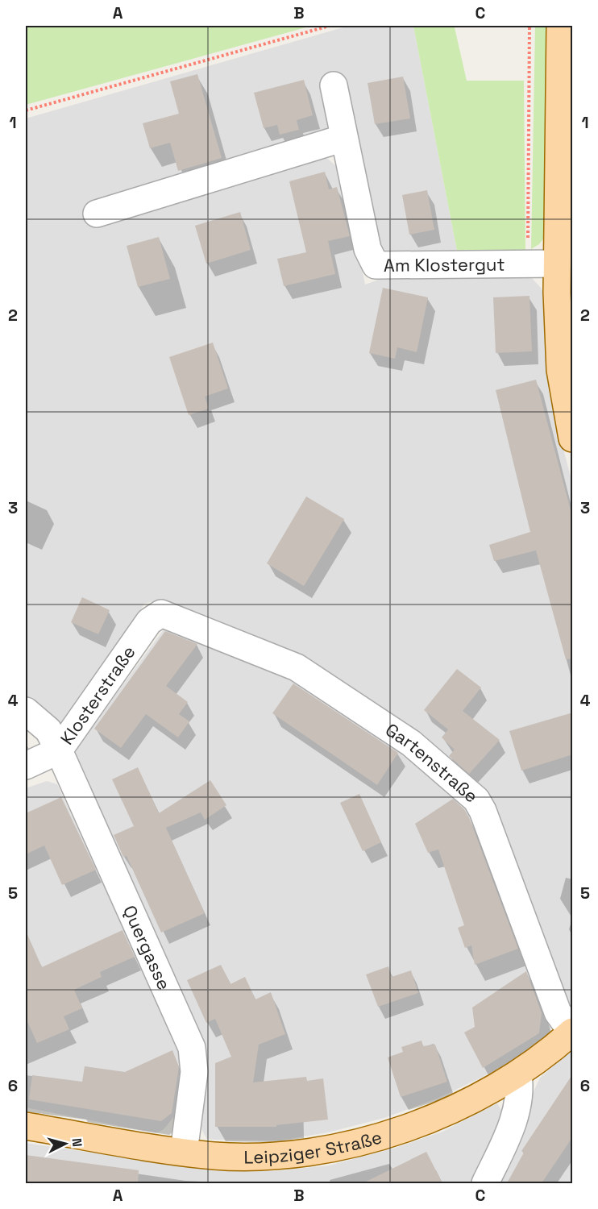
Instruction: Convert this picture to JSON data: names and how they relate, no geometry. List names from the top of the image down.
{
  "streets": {
    "main road": ["Leipziger Straße"],
    "street": [
      "Am Klostergut",
      "Klosterstraße",
      "Gartenstraße",
      "Quergasse"
    ]
  },
  "crossings": [
    ["Klosterstraße", "Gartenstraße"],
    ["Klosterstraße", "Quergasse"],
    ["Gartenstraße", "Leipziger Straße"],
    ["Quergasse", "Leipziger Straße"]
  ],
  "north": "right",
  "grid": {
    "columns": ["A", "B", "C"],
    "rows": [
      "1",
      "2",
      "3",
      "4",
      "5",
      "6"
    ]
  }
}
